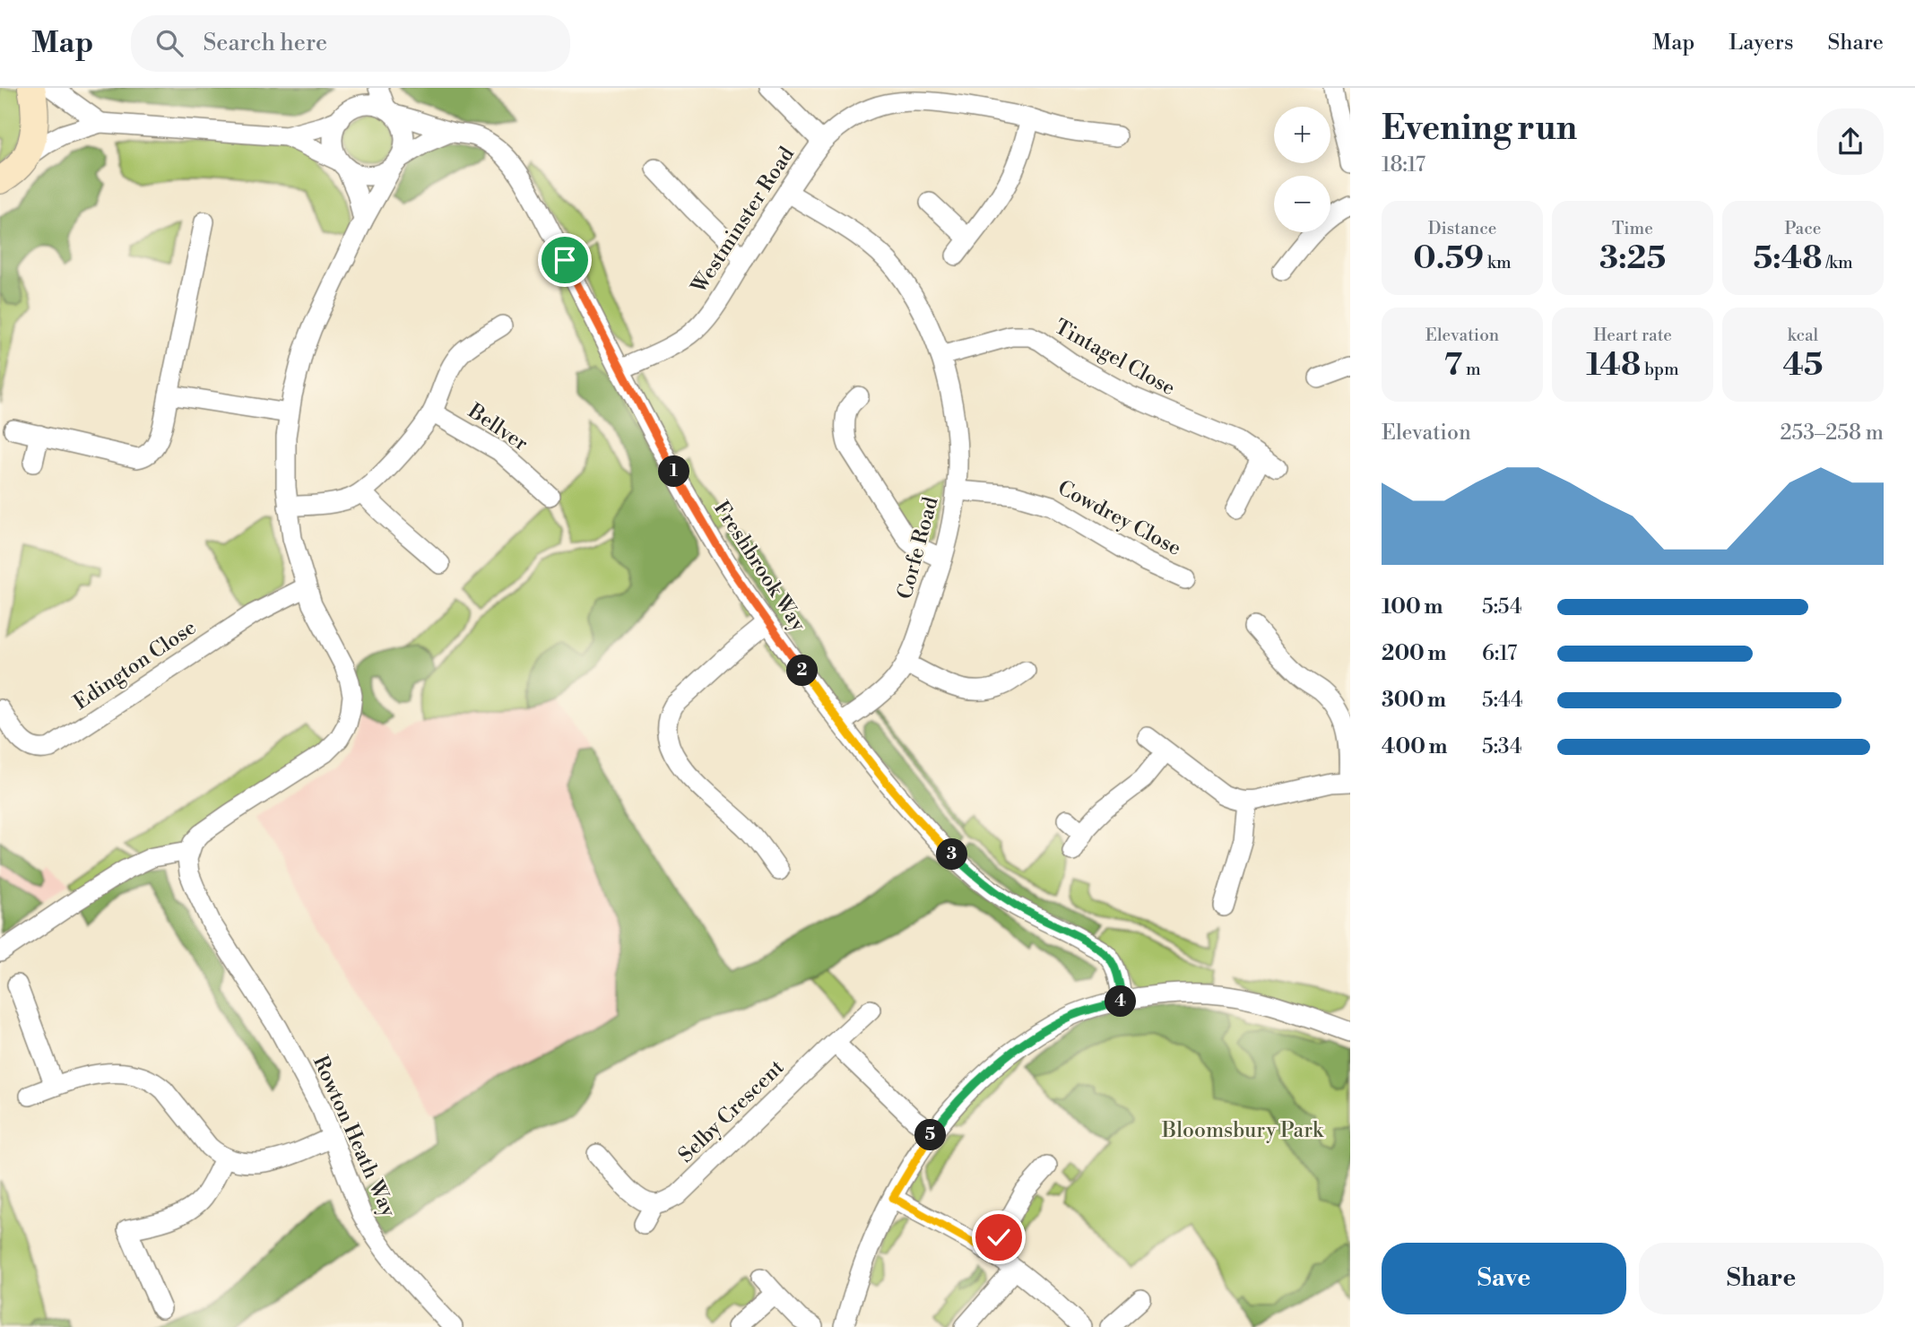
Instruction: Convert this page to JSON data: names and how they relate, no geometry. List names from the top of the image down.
{
  "streets": {
    "street": [
      "Westminster Road",
      "Tintagel Close",
      "Bellver",
      "Cowdrey Close",
      "Corfe Road",
      "Freshbrook Way",
      "Edington Close",
      "Selby Crescent",
      "Rowton Heath Way"
    ]
  },
  "crossings": [
    ["Westminster Road", "Corfe Road"],
    ["Westminster Road", "Freshbrook Way"],
    ["Tintagel Close", "Corfe Road"],
    ["Cowdrey Close", "Corfe Road"],
    ["Corfe Road", "Freshbrook Way"]
  ],
  "parks": ["Bloomsbury Park"],
  "page": {
    "header": "Map",
    "search": "Search here",
    "nav": ["Map", "Layers", "Share"],
    "heading": ["Evening run", "18:17"],
    "map_buttons": ["+", "−"],
    "stats": [
      ["Distance", "0.59 km"],
      ["Time", "3:25"],
      ["Pace", "5:48 /km"],
      ["Elevation", "7 m"],
      ["Heart rate", "148 bpm"],
      ["kcal", "45"]
    ],
    "chart": ["Elevation", "253–258 m"],
    "pins": [
      "1",
      "2",
      "3",
      "4",
      "5"
    ],
    "list": [
      {
        "name": "100 m",
        "note": "5:54"
      },
      {
        "name": "200 m",
        "note": "6:17"
      },
      {
        "name": "300 m",
        "note": "5:44"
      },
      {
        "name": "400 m",
        "note": "5:34"
      }
    ],
    "buttons": ["Save", "Share"]
  }
}
